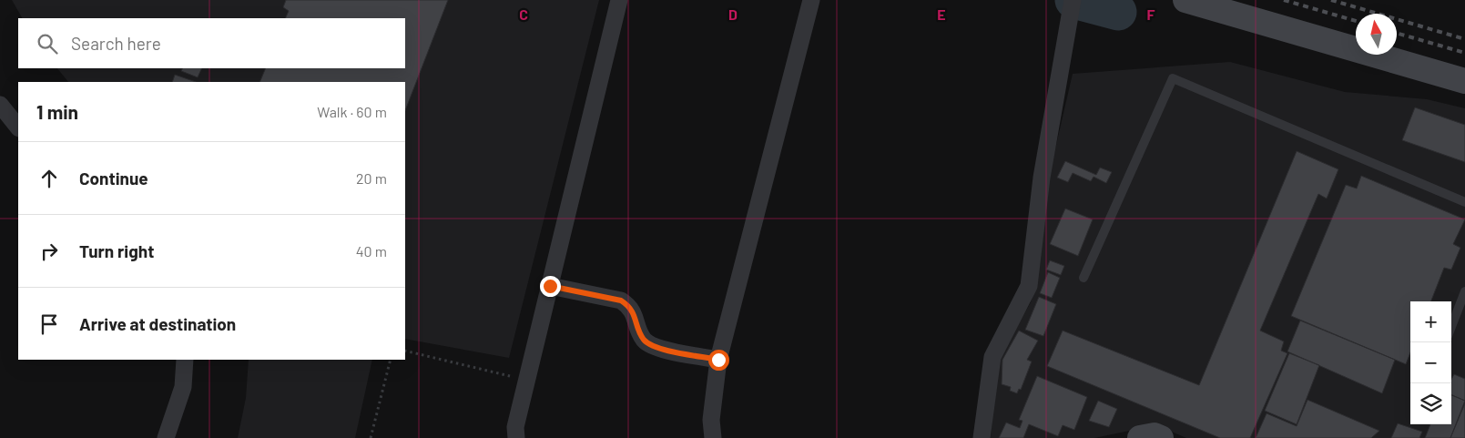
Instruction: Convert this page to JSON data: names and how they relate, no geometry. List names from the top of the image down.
{
  "north": "top",
  "page": {
    "search": "Search here",
    "heading": ["1 min", "Walk · 60 m"],
    "list": [
      ["Continue", "20 m"],
      ["Turn right", "40 m"],
      "Arrive at destination"
    ],
    "map_buttons": ["+", "−"]
  },
  "grid": {
    "columns": [
      "C",
      "D",
      "E",
      "F"
    ]
  }
}
